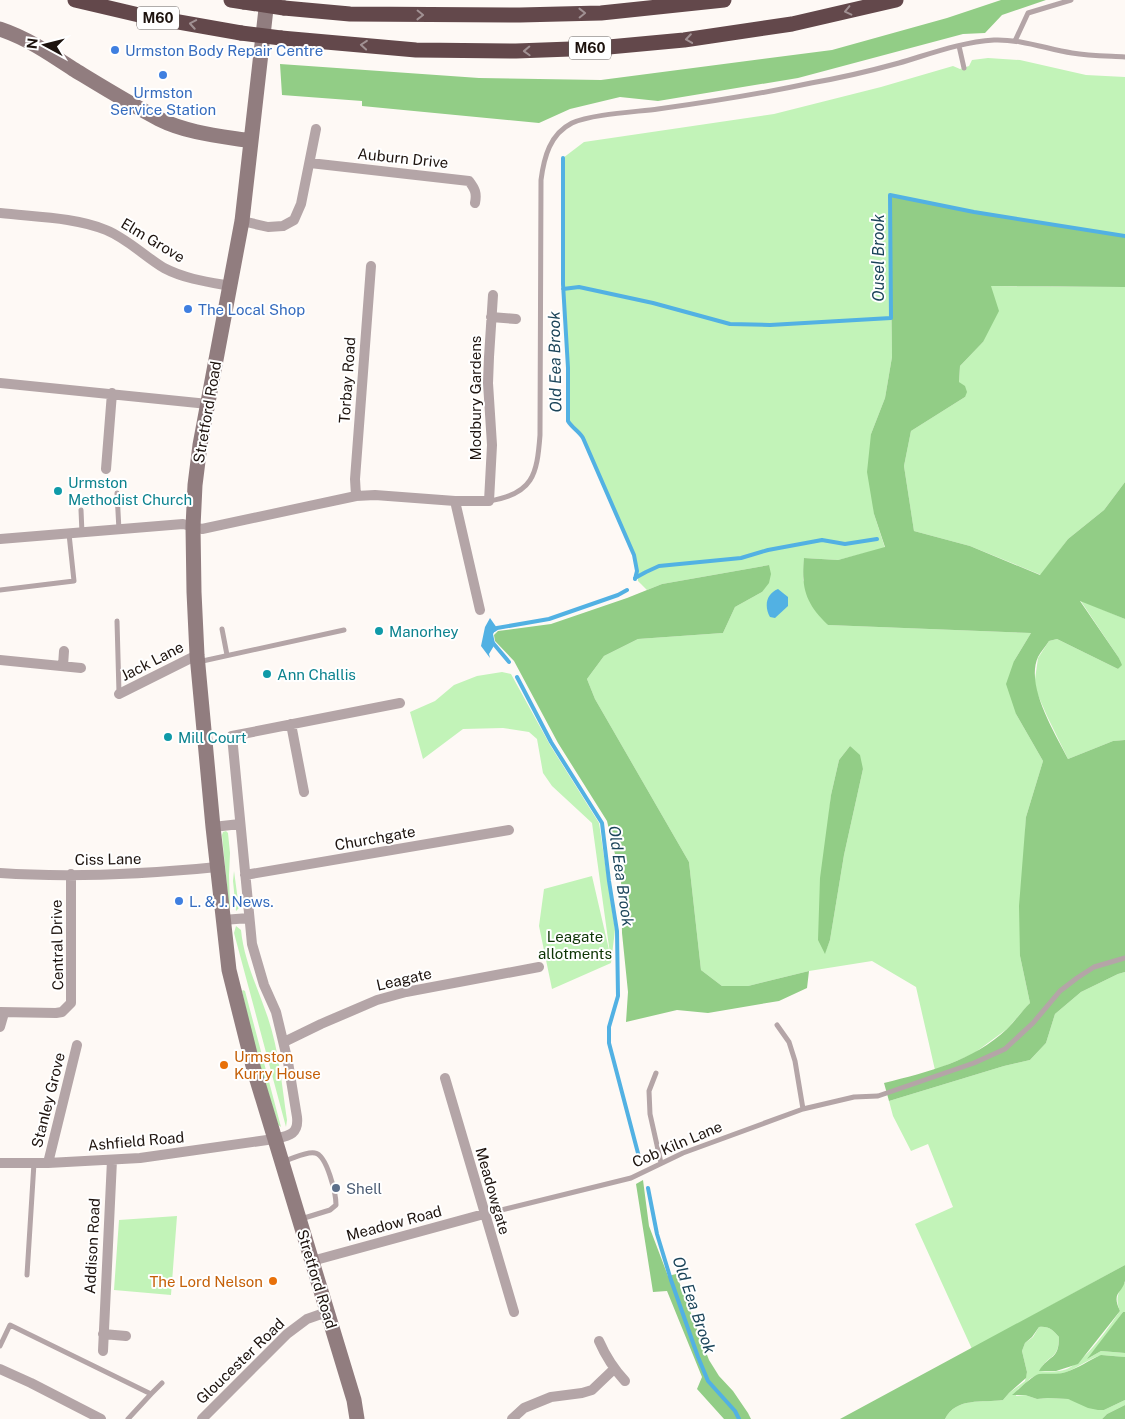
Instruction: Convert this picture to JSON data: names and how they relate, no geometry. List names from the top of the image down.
{
  "streets": {
    "highway": ["M60"],
    "main road": ["Stretford Road"],
    "street": [
      "Auburn Drive",
      "Elm Grove",
      "Torbay Road",
      "Modbury Gardens",
      "Jack Lane",
      "Churchgate",
      "Ciss Lane",
      "Central Drive",
      "Leagate",
      "Stanley Grove",
      "Ashfield Road",
      "Meadowgate",
      "Meadow Road",
      "Addison Road",
      "Gloucester Road"
    ],
    "lane": ["Cob Kiln Lane"]
  },
  "crossings": [
    ["Elm Grove", "Stretford Road"],
    ["Stretford Road", "Jack Lane"],
    ["Stretford Road", "Ciss Lane"],
    ["Stretford Road", "Ashfield Road"],
    ["Stretford Road", "Meadow Road"],
    ["Stretford Road", "Gloucester Road"],
    ["Ciss Lane", "Central Drive"],
    ["Stanley Grove", "Ashfield Road"],
    ["Ashfield Road", "Addison Road"],
    ["Cob Kiln Lane", "Meadowgate"],
    ["Cob Kiln Lane", "Meadow Road"],
    ["Meadowgate", "Meadow Road"]
  ],
  "water": ["Ousel Brook", "Old Eea Brook"],
  "parks": ["Leagate allotments"],
  "places": [
    "Urmston Body Repair Centre",
    "Urmston Service Station",
    "The Local Shop",
    "Urmston Methodist Church",
    "Manorhey",
    "Ann Challis",
    "Mill Court",
    "L. & J. News.",
    "Urmston Kurry House",
    "Shell",
    "The Lord Nelson"
  ],
  "north": "left"
}
